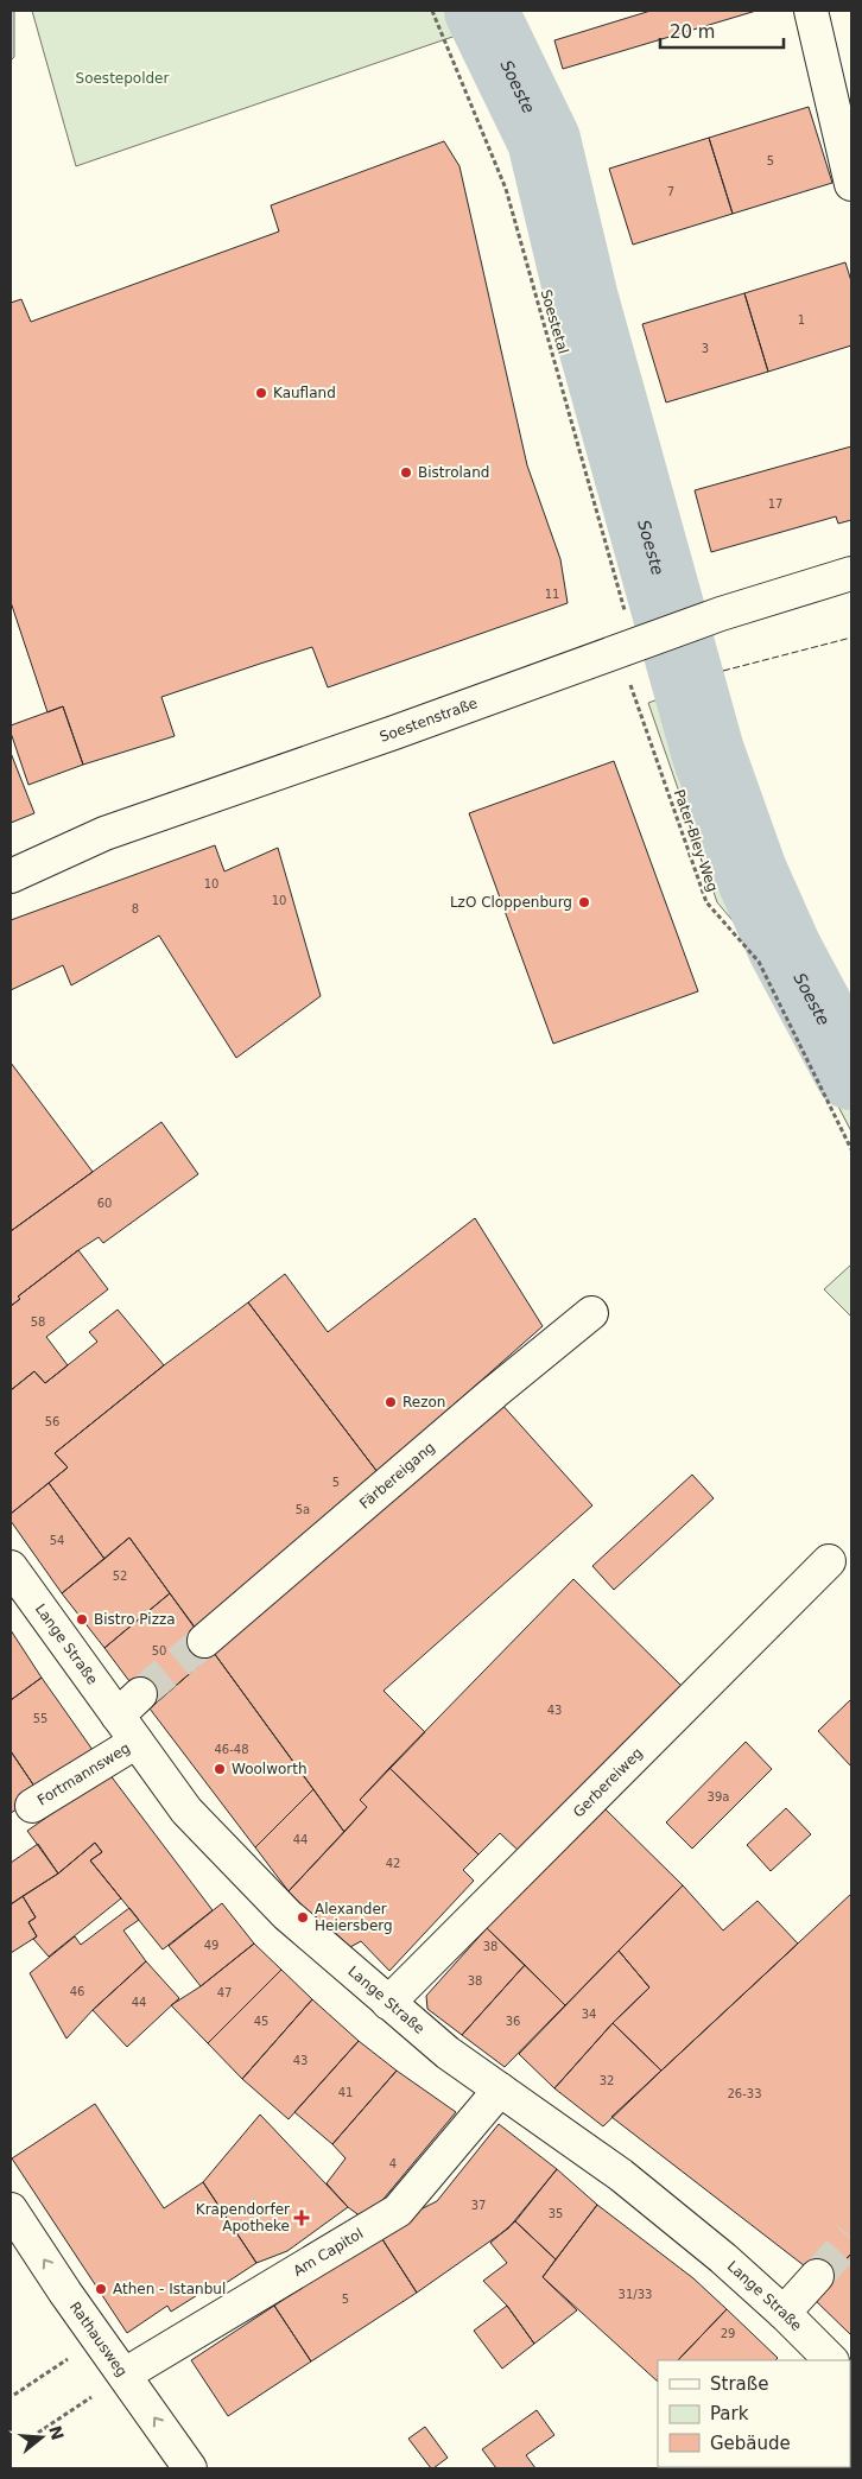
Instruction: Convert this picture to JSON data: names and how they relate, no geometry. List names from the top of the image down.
{
  "streets": {
    "street": [
      "Soestenstraße",
      "Färbereigang",
      "Lange Straße",
      "Fortmannsweg",
      "Gerbereiweg",
      "Am Capitol",
      "Rathausweg"
    ],
    "path": ["Soestetal", "Pater-Bley-Weg"]
  },
  "crossings": [
    ["Soestetal", "Soestenstraße"],
    ["Soestetal", "Pater-Bley-Weg"],
    ["Soestenstraße", "Pater-Bley-Weg"],
    ["Lange Straße", "Fortmannsweg"],
    ["Lange Straße", "Gerbereiweg"],
    ["Lange Straße", "Am Capitol"],
    ["Am Capitol", "Rathausweg"]
  ],
  "one_way": ["Rathausweg"],
  "water": ["Soeste"],
  "parks": ["Soestepolder"],
  "places": {
    "other": [
      "Kaufland",
      "Bistroland",
      "LzO Cloppenburg",
      "Rezon",
      "Bistro Pizza",
      "Woolworth",
      "Alexander Heiersberg",
      "Athen - Istanbul"
    ],
    "health": ["Krapendorfer Apotheke"]
  },
  "house_numbers": [
    "5",
    "7",
    "1",
    "3",
    "17",
    "11",
    "10",
    "10",
    "8",
    "60",
    "58",
    "56",
    "5",
    "5a",
    "54",
    "52",
    "50",
    "43",
    "55",
    "46-48",
    "39a",
    "44",
    "42",
    "49",
    "38",
    "38",
    "46",
    "47",
    "44",
    "34",
    "45",
    "36",
    "43",
    "32",
    "41",
    "26-33",
    "4",
    "37",
    "35",
    "31/33",
    "5",
    "29"
  ],
  "legend": ["Straße", "Park", "Gebäude"],
  "scale_bar": "20 m",
  "north": "right"
}
